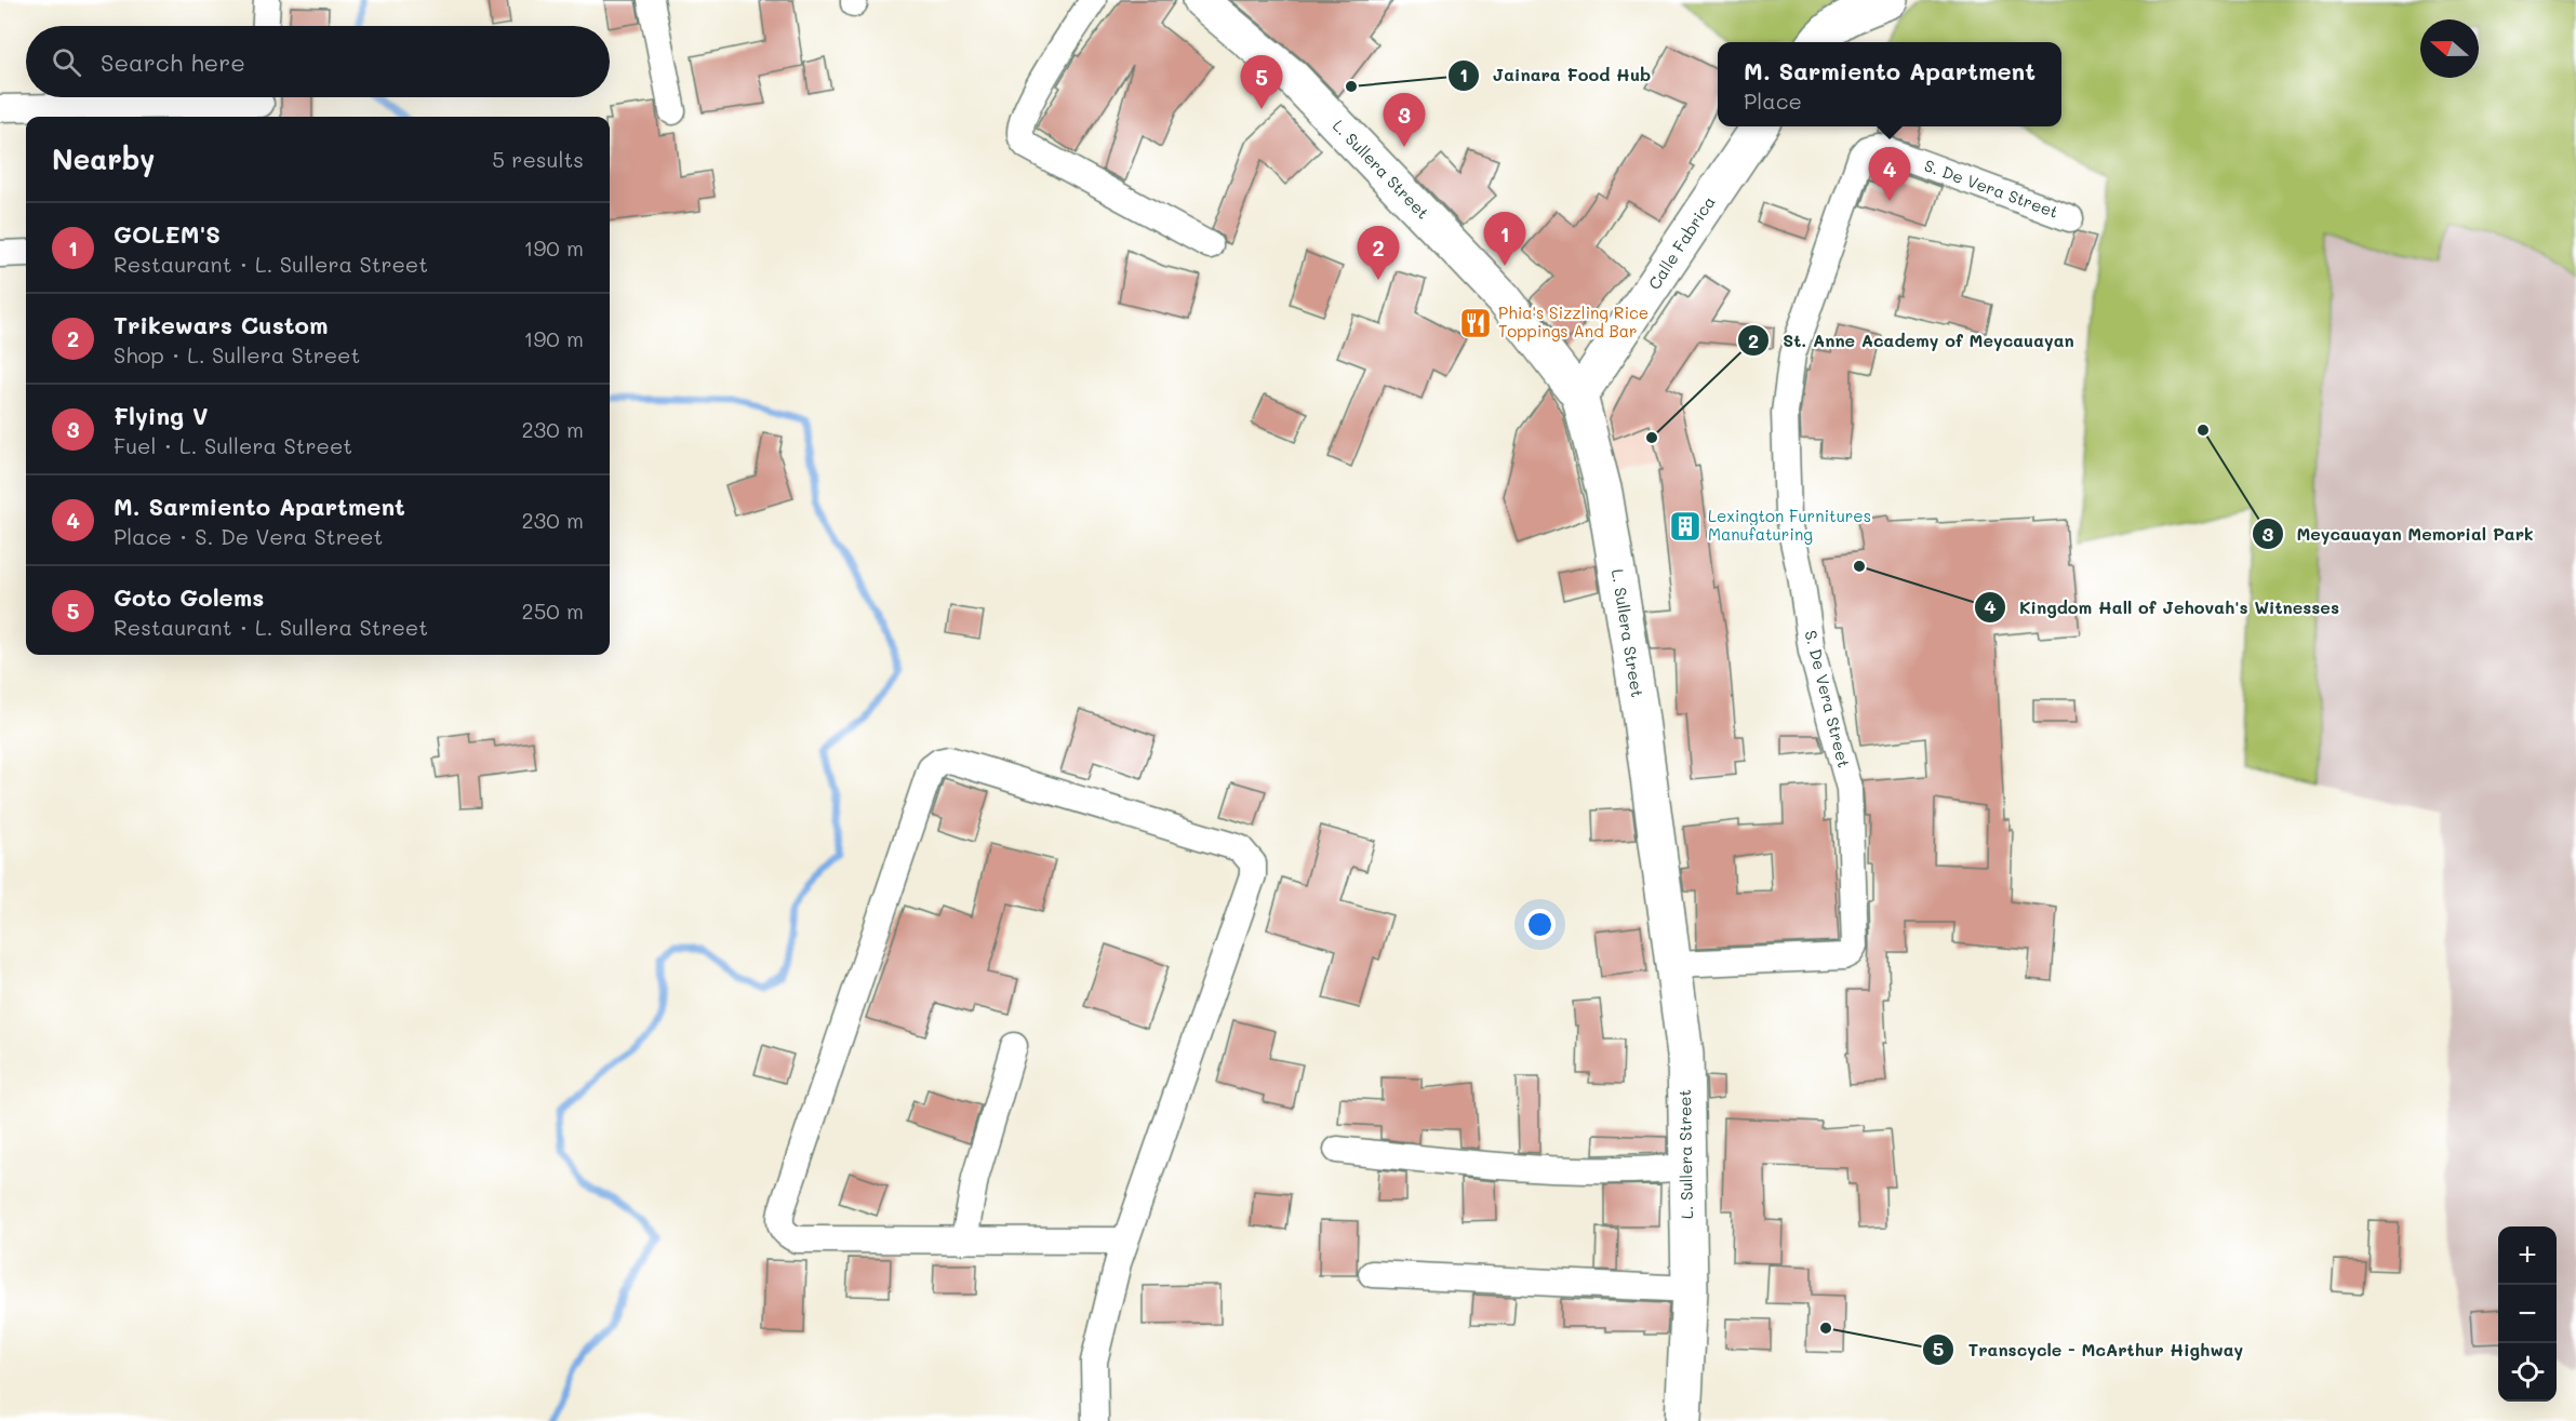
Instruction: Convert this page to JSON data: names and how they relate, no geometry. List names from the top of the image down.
{
  "streets": {
    "street": ["L. Sullera Street", "S. De Vera Street", "Calle Fabrica"]
  },
  "crossings": [
    ["L. Sullera Street", "S. De Vera Street"],
    ["L. Sullera Street", "Calle Fabrica"]
  ],
  "places": {
    "other": [
      "Jainara Food Hub",
      "Meycauayan Memorial Park",
      "St. Anne Academy of Meycauayan",
      "Kingdom Hall of Jehovah's Witnesses",
      "Transcycle - McArthur Highway"
    ],
    "restaurant": ["Phia's Sizzling Rice Toppings And Bar"],
    "building": ["Lexington Furnitures Manufaturing"]
  },
  "north": "left",
  "page": {
    "search": "Search here",
    "popup": ["M. Sarmiento Apartment", "Place"],
    "pins": [
      "5",
      "3",
      "4",
      "1",
      "2"
    ],
    "heading": ["Nearby", "5 results"],
    "list": [
      {
        "mark": "1",
        "name": "GOLEM'S",
        "note": "Restaurant · L. Sullera Street",
        "value": "190 m"
      },
      {
        "mark": "2",
        "name": "Trikewars Custom",
        "note": "Shop · L. Sullera Street",
        "value": "190 m"
      },
      {
        "mark": "3",
        "name": "Flying V",
        "note": "Fuel · L. Sullera Street",
        "value": "230 m"
      },
      {
        "mark": "4",
        "name": "M. Sarmiento Apartment",
        "note": "Place · S. De Vera Street",
        "value": "230 m"
      },
      {
        "mark": "5",
        "name": "Goto Golems",
        "note": "Restaurant · L. Sullera Street",
        "value": "250 m"
      }
    ],
    "map_buttons": ["+", "−"]
  }
}
